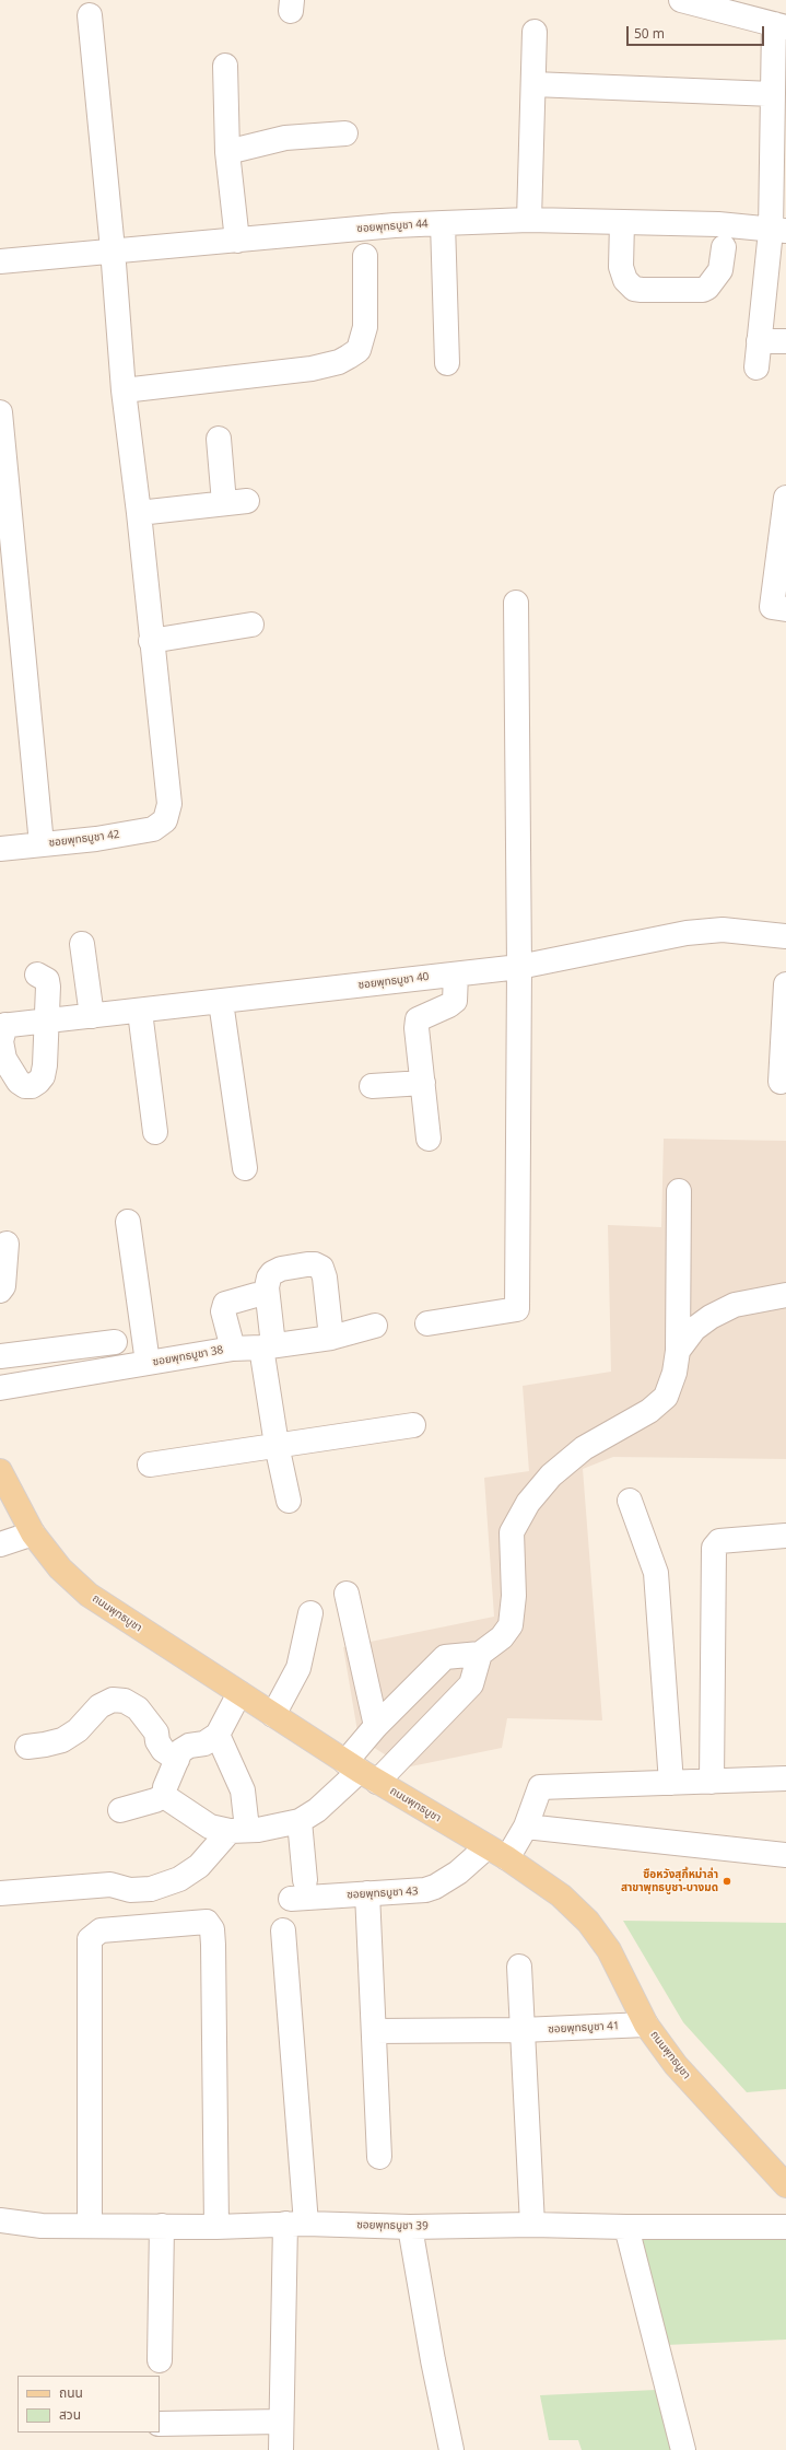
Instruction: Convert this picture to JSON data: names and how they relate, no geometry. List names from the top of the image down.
{
  "streets": {
    "main road": ["ถนนพุทธบูชา"],
    "street": [
      "ซอยพุทธบูชา 44",
      "ซอยพุทธบูชา 42",
      "ซอยพุทธบูชา 40",
      "ซอยพุทธบูชา 38",
      "ซอยพุทธบูชา 43",
      "ซอยพุทธบูชา 41",
      "ซอยพุทธบูชา 39"
    ]
  },
  "crossings": [
    ["ถนนพุทธบูชา", "ซอยพุทธบูชา 43"],
    ["ถนนพุทธบูชา", "ซอยพุทธบูชา 41"]
  ],
  "places": ["ซือหวังสุกี้หม่าล่า สาขาพุทธบูชา-บางมด"],
  "legend": ["ถนน", "สวน"],
  "scale_bar": "50 m"
}
